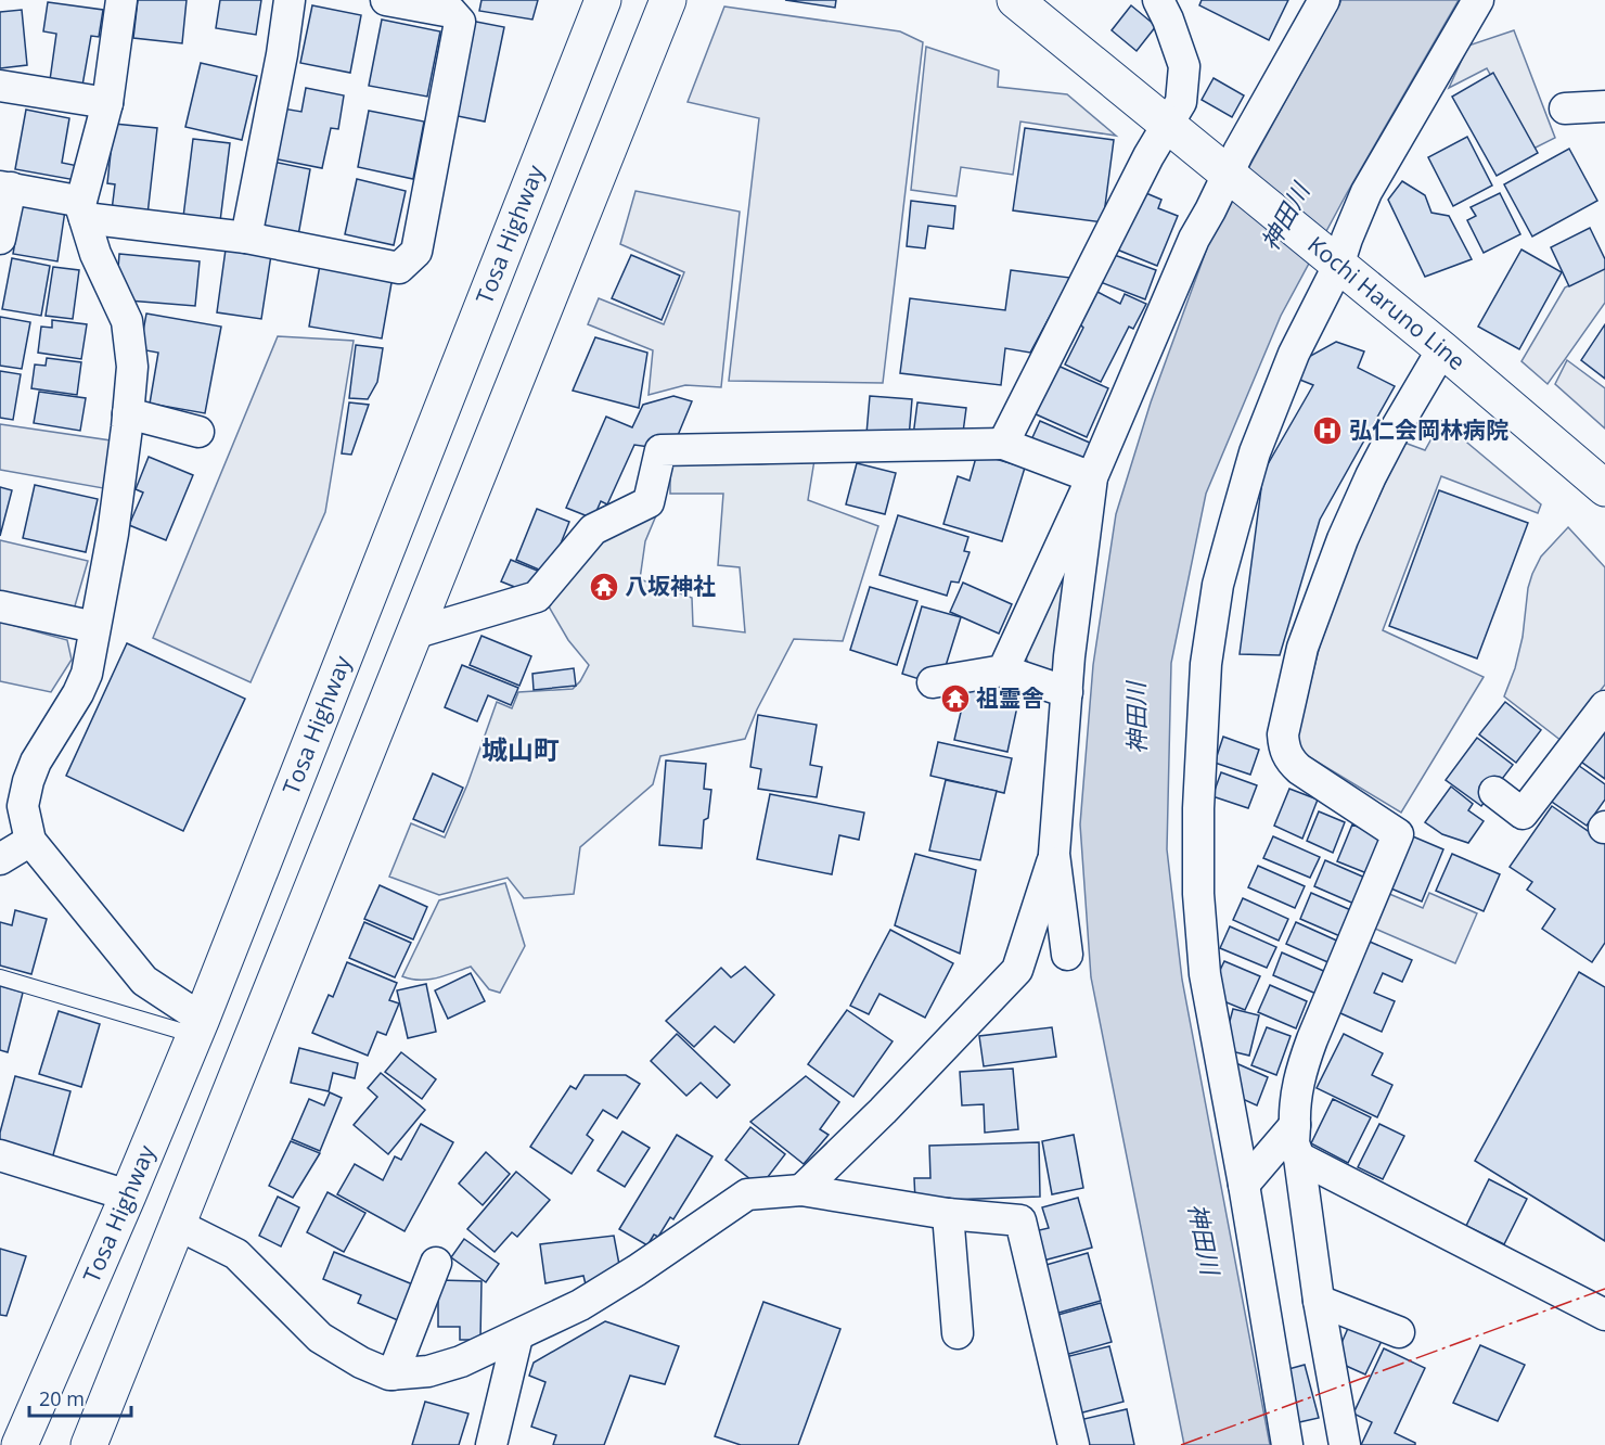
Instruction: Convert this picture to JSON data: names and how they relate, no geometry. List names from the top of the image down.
{
  "streets": {
    "main road": ["Tosa Highway", "Kochi Haruno Line"]
  },
  "districts": ["城山町"],
  "water": ["神田川"],
  "places": {
    "hospital": ["弘仁会岡林病院"],
    "temple": ["八坂神社", "祖霊舎"]
  },
  "scale_bar": "20 m"
}
